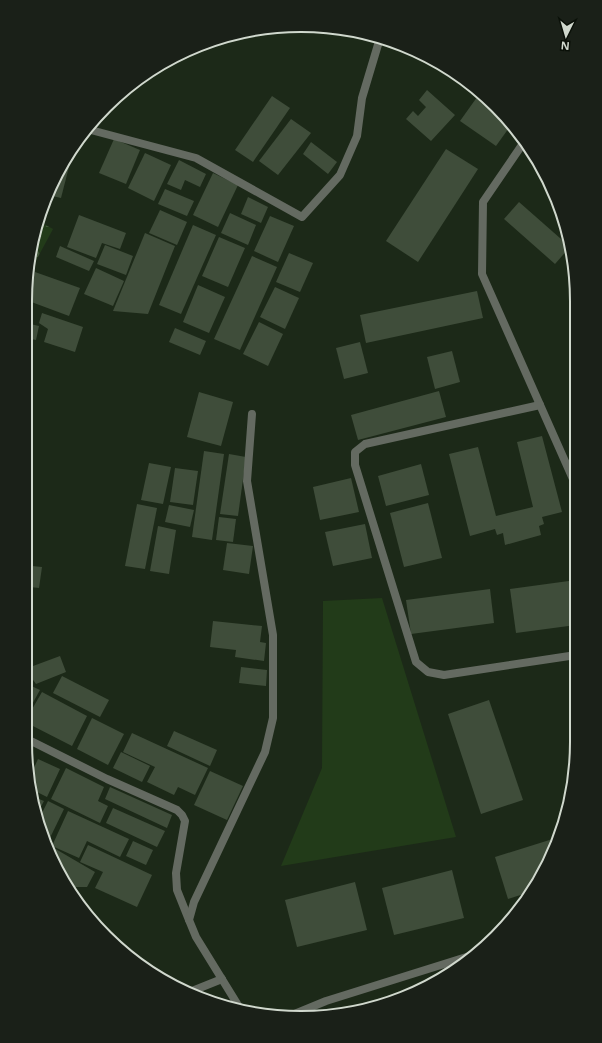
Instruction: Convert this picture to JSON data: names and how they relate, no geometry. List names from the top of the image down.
{
  "north": "bottom"
}
